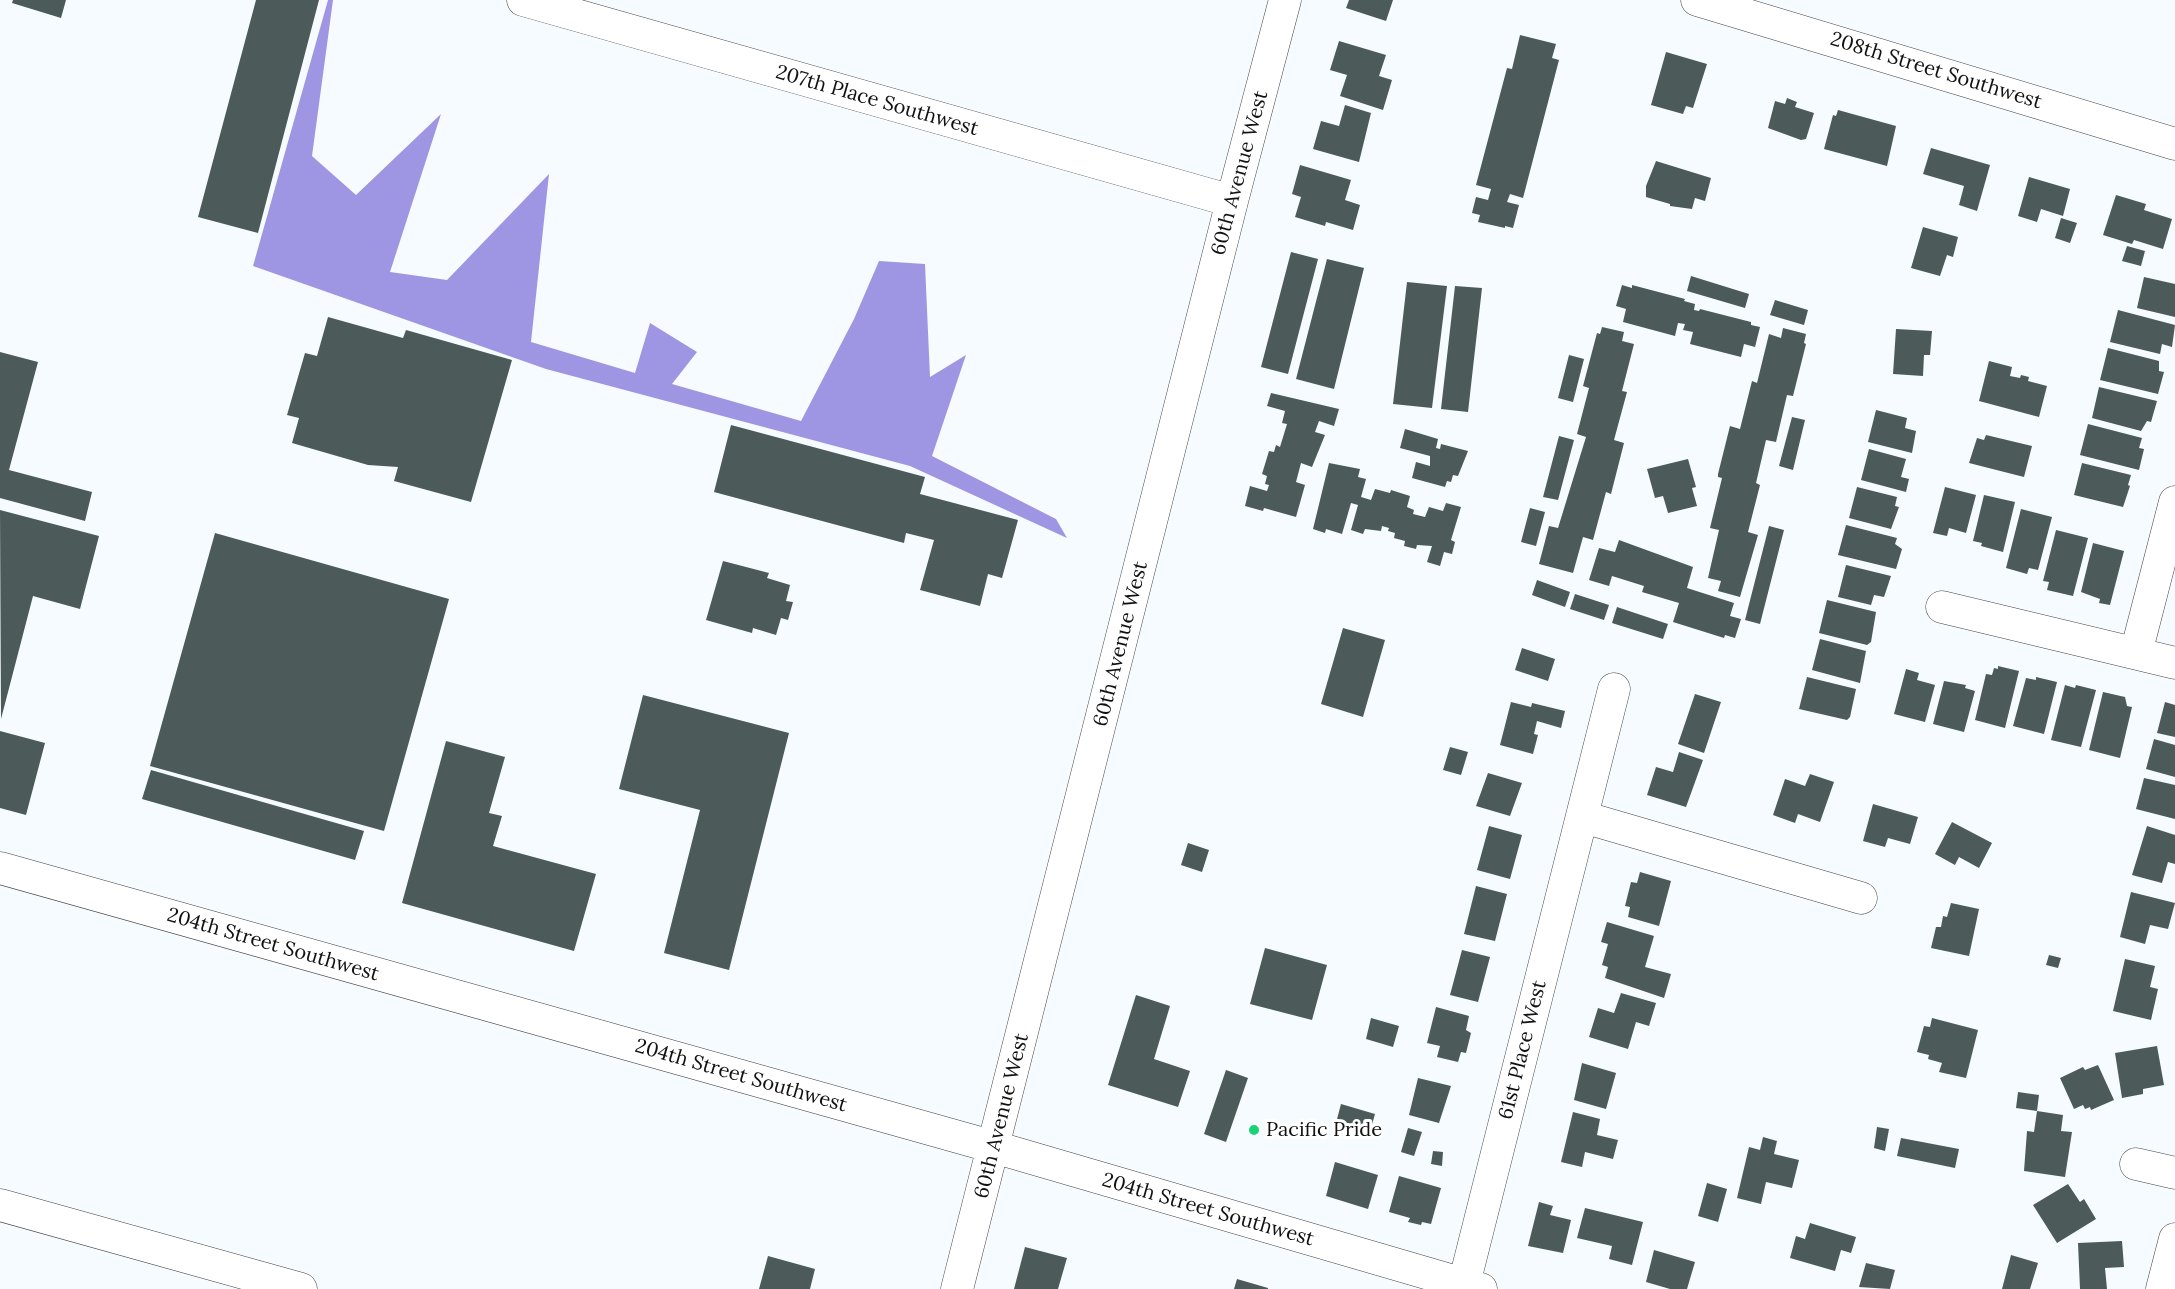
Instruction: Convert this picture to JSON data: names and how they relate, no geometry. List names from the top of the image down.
{
  "streets": {
    "street": [
      "208th Street Southwest",
      "207th Place Southwest",
      "60th Avenue West",
      "204th Street Southwest",
      "61st Place West"
    ]
  },
  "crossings": [
    ["207th Place Southwest", "60th Avenue West"],
    ["60th Avenue West", "204th Street Southwest"],
    ["204th Street Southwest", "61st Place West"]
  ],
  "places": ["Pacific Pride"]
}
